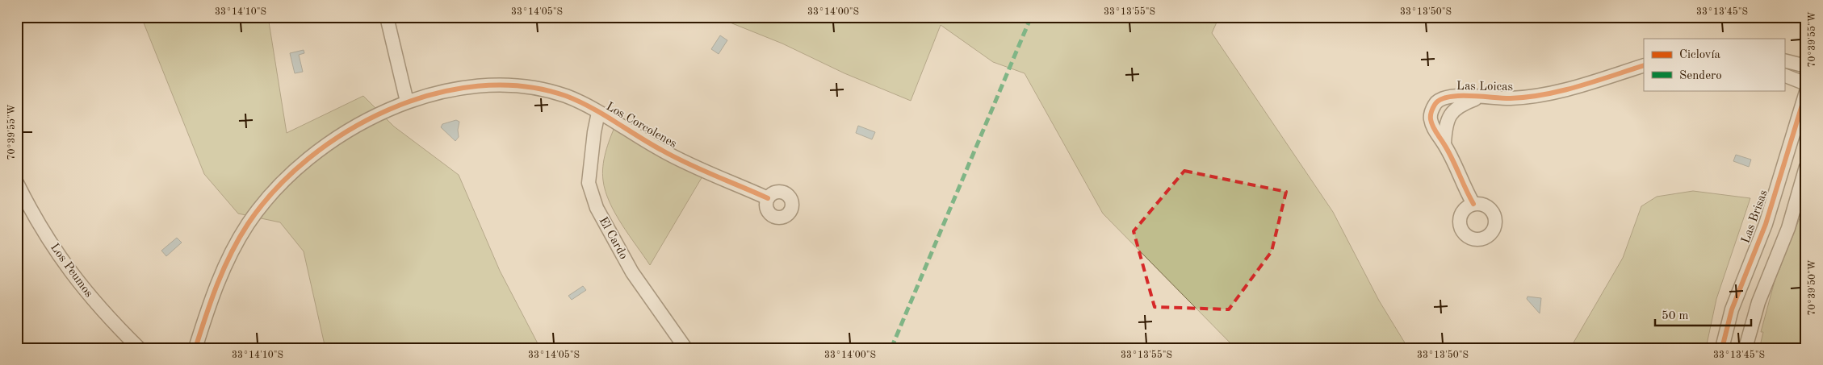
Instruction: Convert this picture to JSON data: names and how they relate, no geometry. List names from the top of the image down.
{
  "streets": {
    "street": [
      "Las Loicas",
      "Los Corcolenes",
      "Las Brisas",
      "El Cardo",
      "Los Peumos"
    ]
  },
  "crossings": [
    ["Los Corcolenes", "El Cardo"]
  ],
  "legend": ["Ciclovía", "Sendero"],
  "scale_bar": "50 m",
  "coordinates": [
    "33°14'10\"S",
    "33°14'05\"S",
    "33°14'00\"S",
    "33°13'55\"S",
    "33°13'50\"S",
    "33°13'45\"S",
    "70°39'55\"W",
    "70°39'50\"W"
  ]
}
